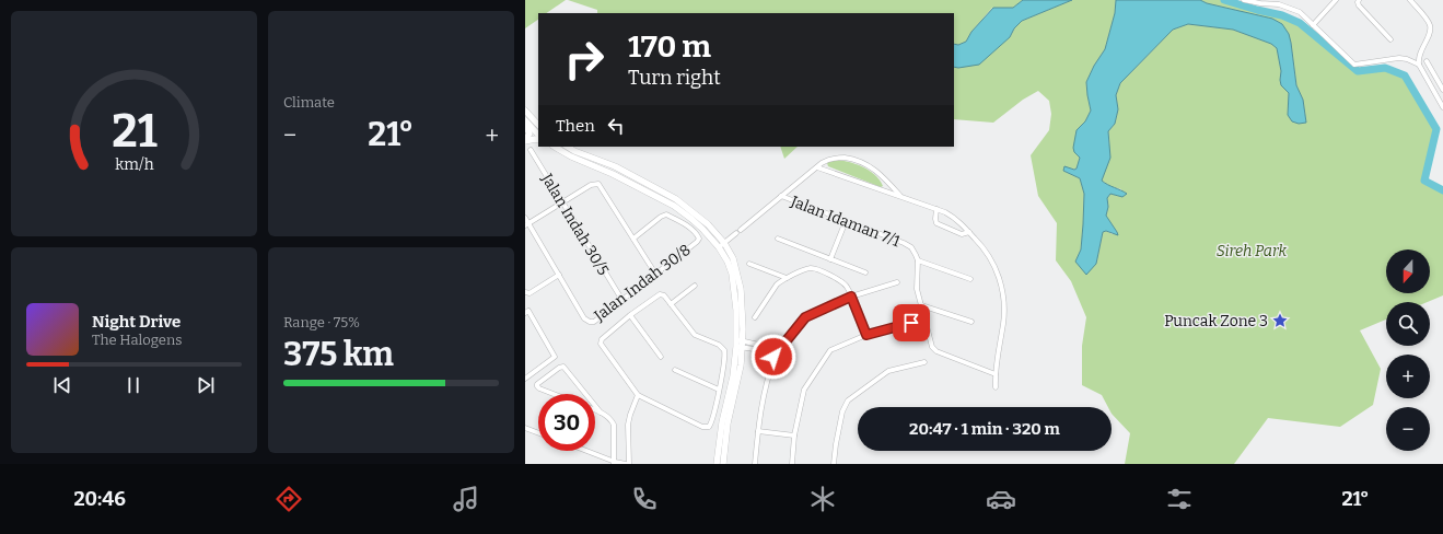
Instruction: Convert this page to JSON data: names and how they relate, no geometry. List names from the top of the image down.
{
  "streets": {
    "street": ["Jalan Idaman 7/1", "Jalan Indah 30/5", "Jalan Indah 30/8"]
  },
  "crossings": [
    ["Jalan Indah 30/5", "Jalan Indah 30/8"]
  ],
  "parks": ["Sireh Park"],
  "places": {
    "place": ["Puncak Zone 3"]
  },
  "north": "bottom",
  "page": {
    "tile": [
      "Climate",
      ["Range · 75%", "375 km"]
    ],
    "turn": ["170 m", "Turn right"],
    "then": "Then",
    "heat": ["−", "21°", "+"],
    "map_buttons": ["+", "−"],
    "song": ["Night Drive", "The Halogens"],
    "limit": "30",
    "trip": "20:47 · 1 min · 320 m",
    "tabs": ["20:46", "21°"],
    "gauge": ["21", "km/h"]
  }
}
